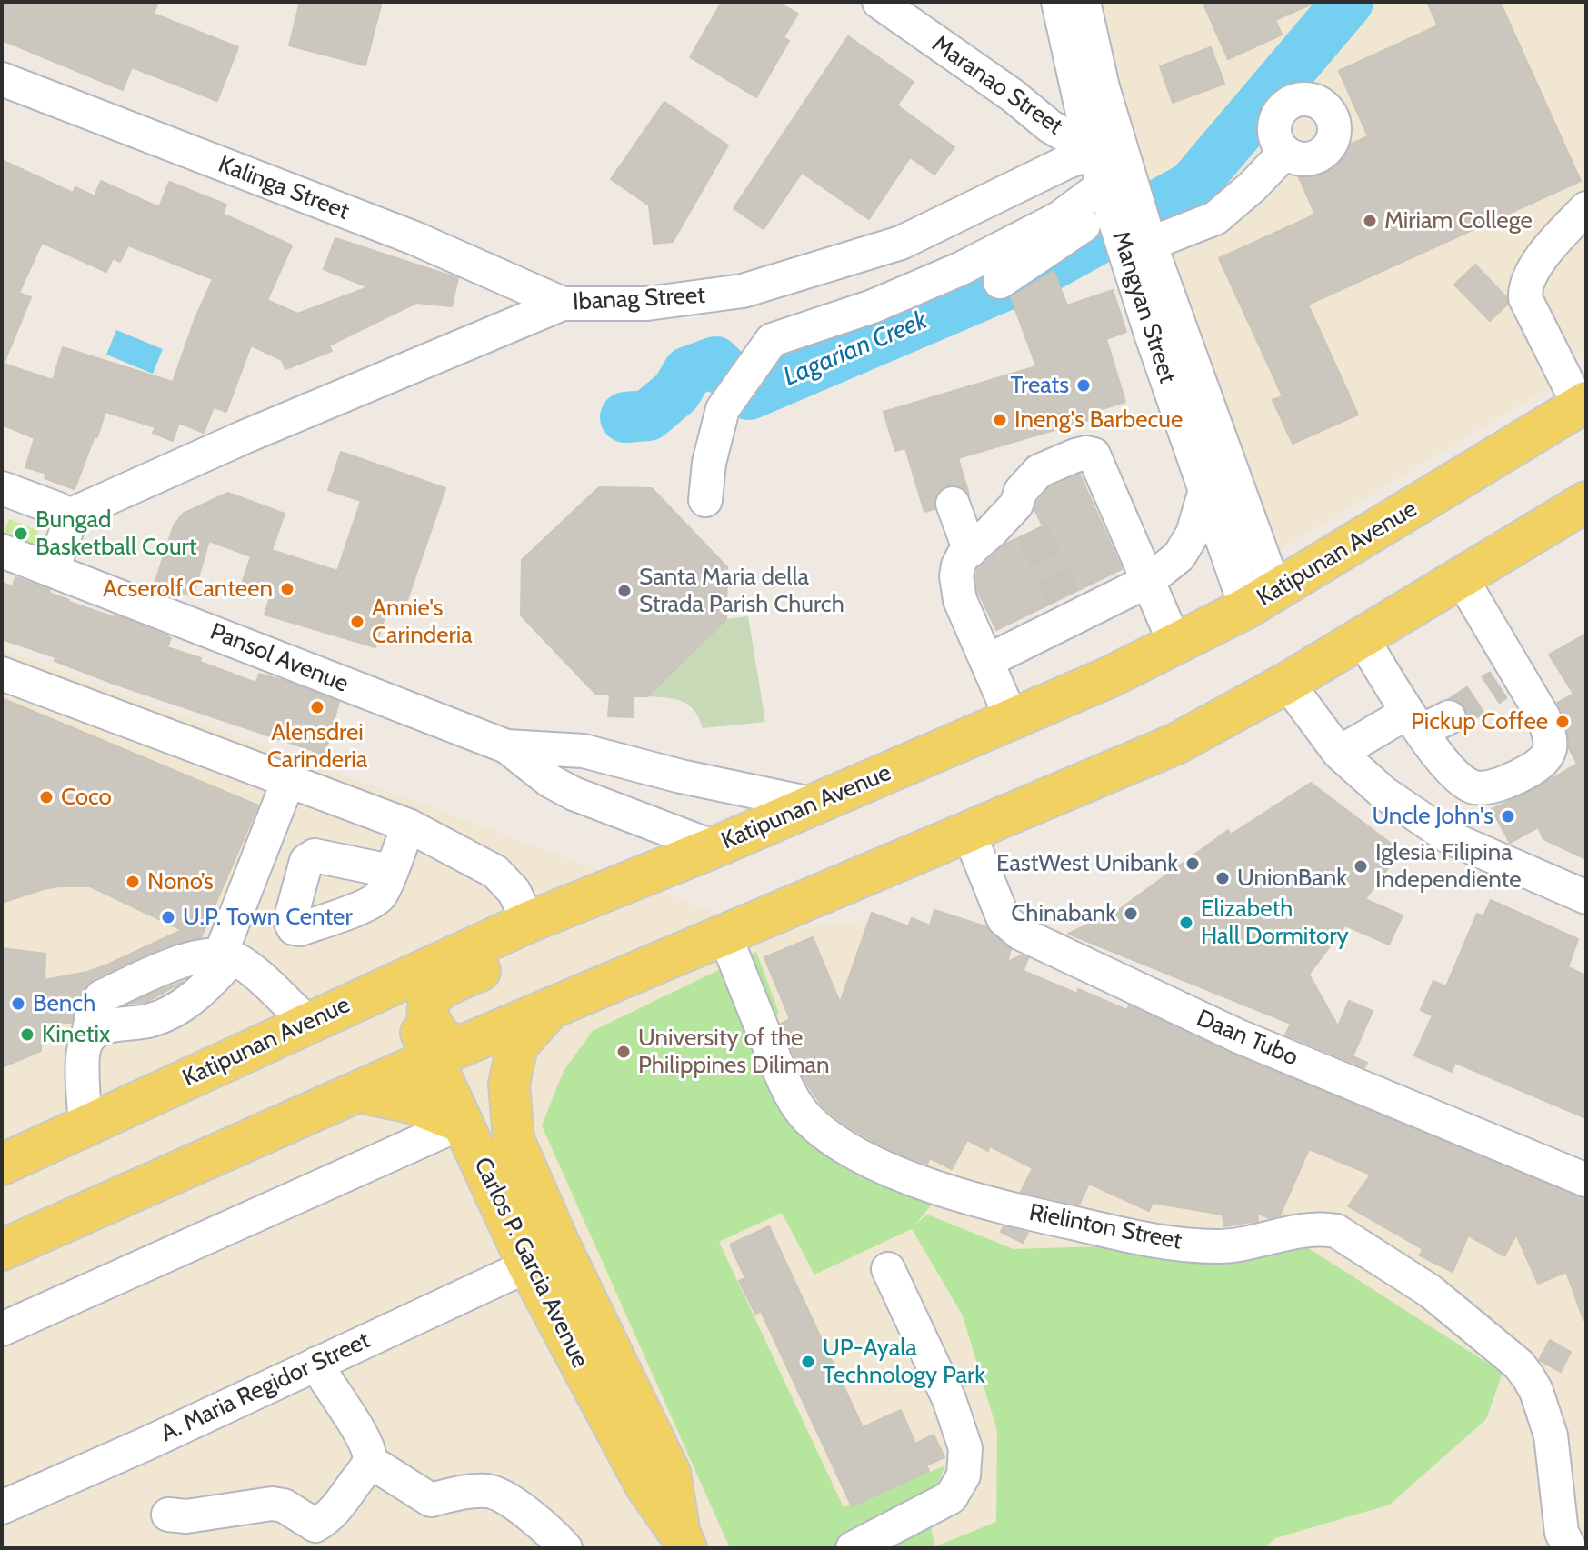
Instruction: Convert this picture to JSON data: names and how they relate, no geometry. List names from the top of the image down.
{
  "streets": {
    "main road": ["Katipunan Avenue", "Carlos P. Garcia Avenue"],
    "street": [
      "Maranao Street",
      "Kalinga Street",
      "Ibanag Street",
      "Mangyan Street",
      "Pansol Avenue",
      "Daan Tubo",
      "Rielinton Street",
      "A. Maria Regidor Street"
    ]
  },
  "crossings": [
    ["Maranao Street", "Ibanag Street"],
    ["Maranao Street", "Mangyan Street"],
    ["Kalinga Street", "Ibanag Street"],
    ["Ibanag Street", "Mangyan Street"],
    ["Mangyan Street", "Katipunan Avenue"],
    ["Katipunan Avenue", "Pansol Avenue"],
    ["Katipunan Avenue", "Carlos P. Garcia Avenue"],
    ["Carlos P. Garcia Avenue", "A. Maria Regidor Street"]
  ],
  "water": ["Lagarian Creek"],
  "places": [
    "Miriam College",
    "Treats",
    "Ineng's Barbecue",
    "Bungad Basketball Court",
    "Acserolf Canteen",
    "Santa Maria della Strada Parish Church",
    "Annie's Carinderia",
    "Alensdrei Carinderia",
    "Pickup Coffee",
    "Coco",
    "Uncle John's",
    "EastWest Unibank",
    "Iglesia Filipina Independiente",
    "UnionBank",
    "Nono’s",
    "Chinabank",
    "U.P. Town Center",
    "Elizabeth Hall Dormitory",
    "Bench",
    "Kinetix",
    "University of the Philippines Diliman",
    "UP-Ayala Technology Park"
  ]
}
